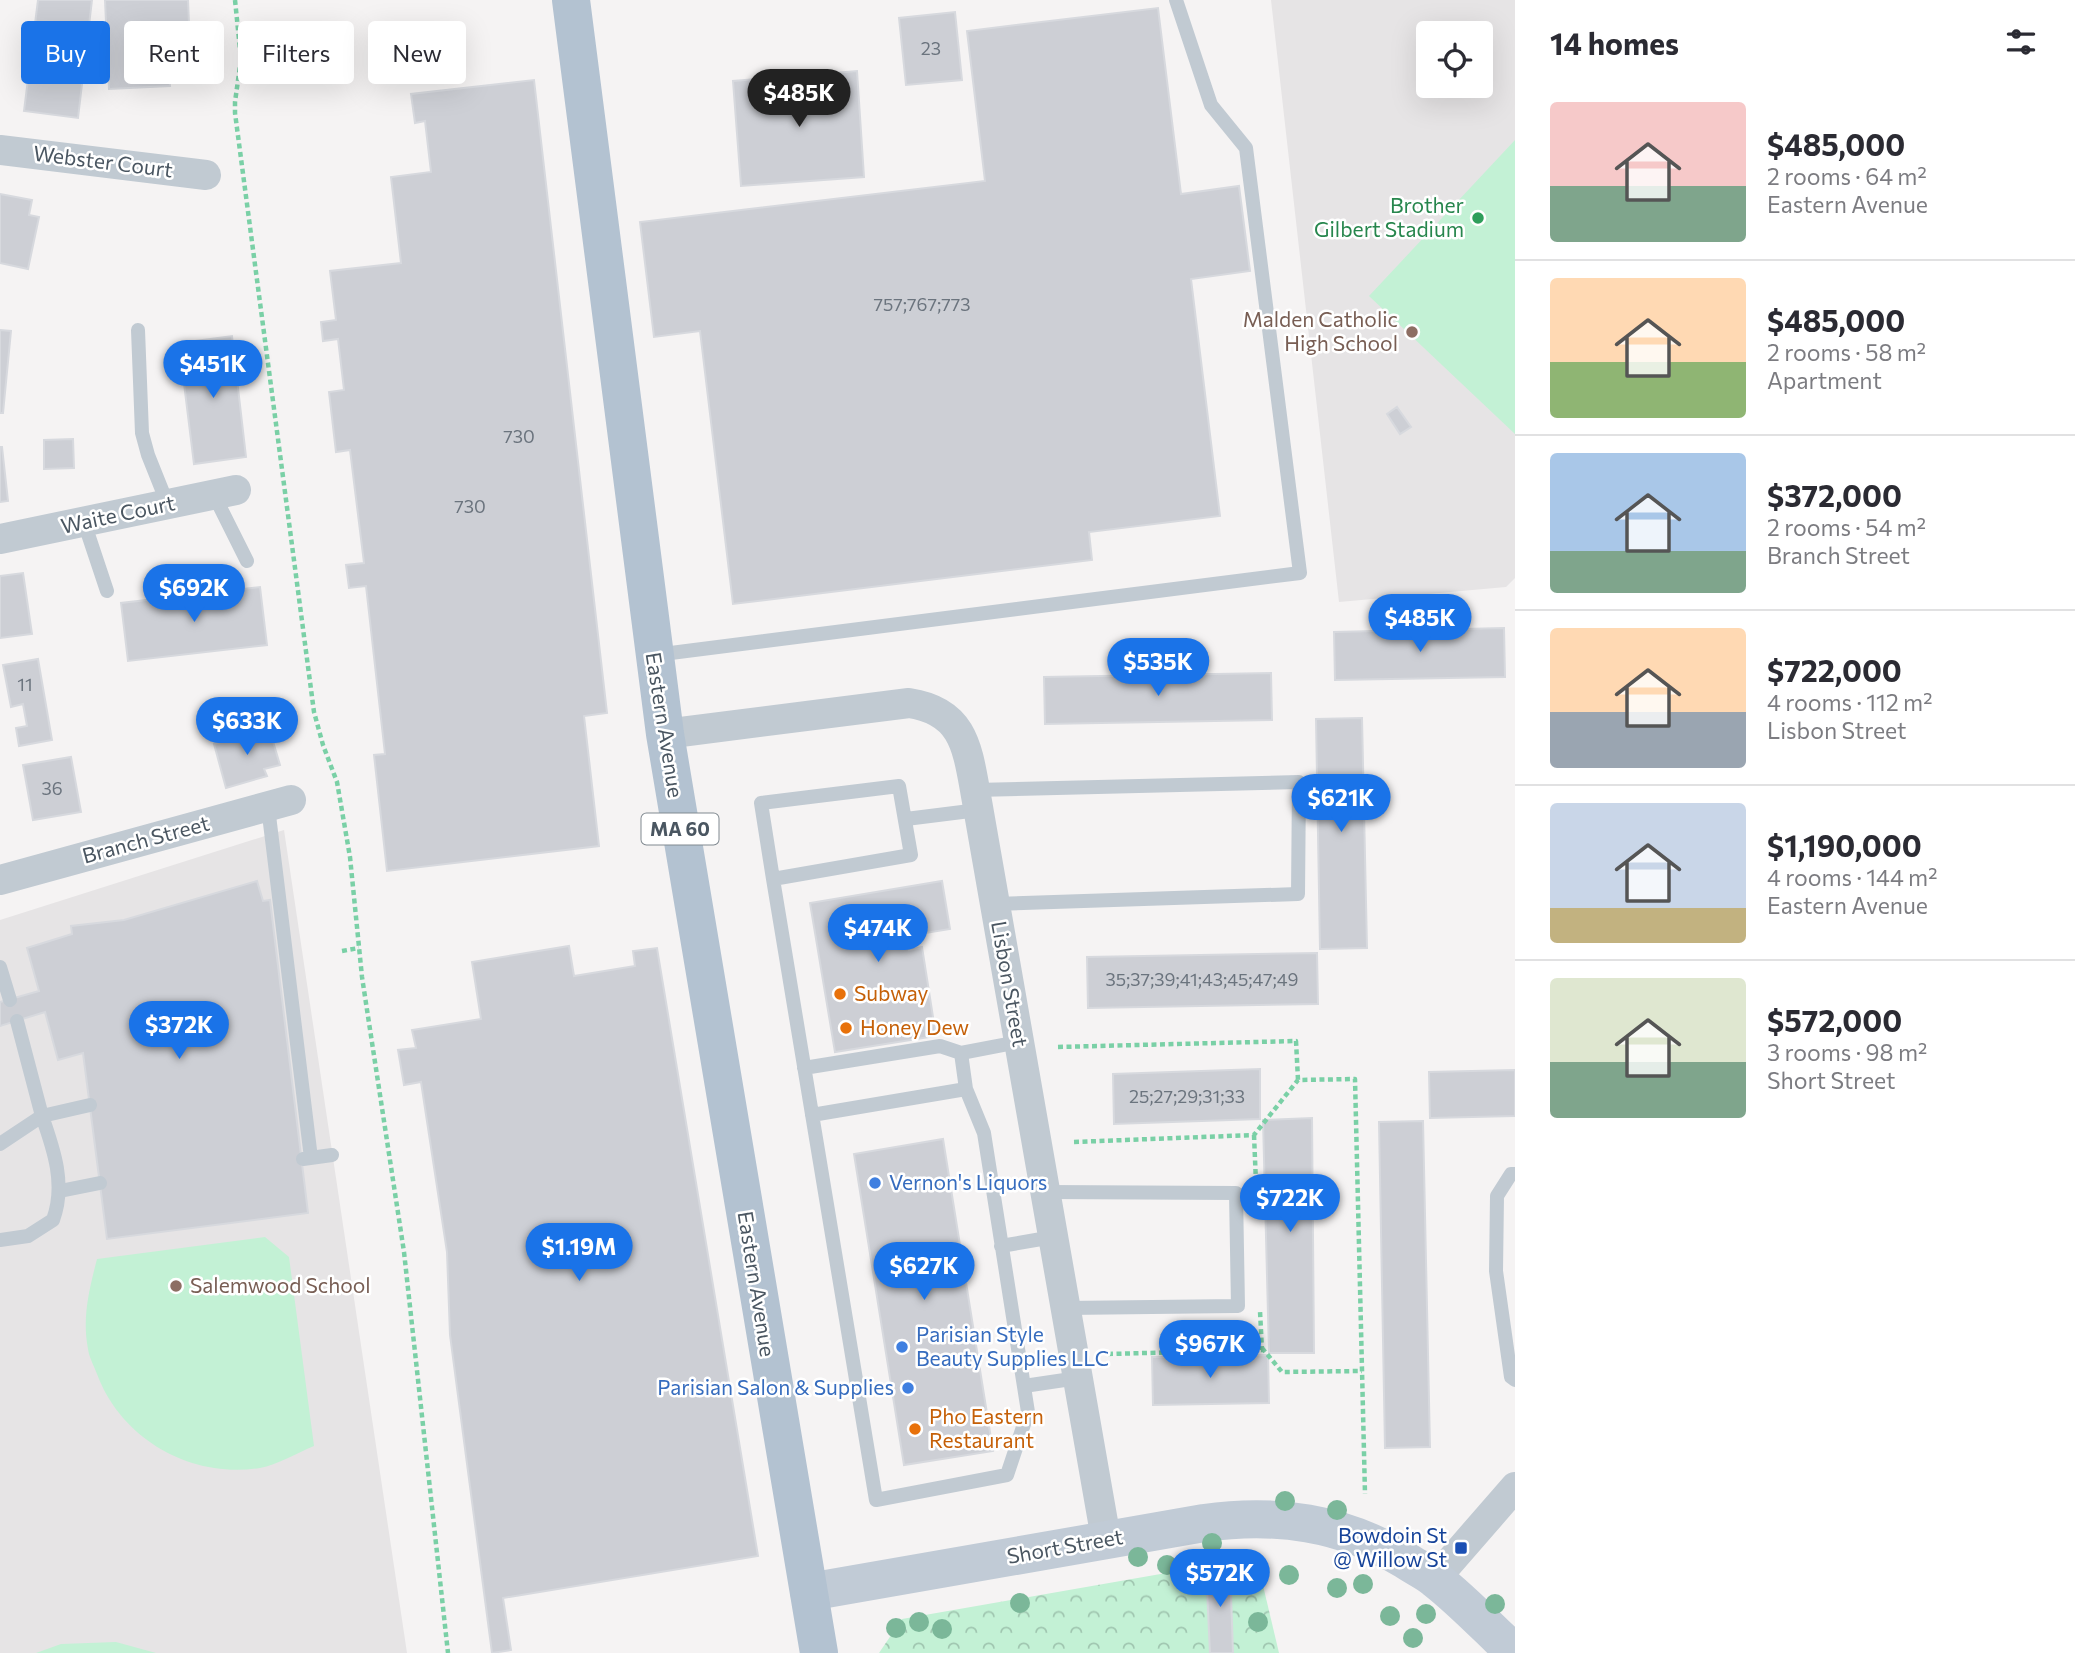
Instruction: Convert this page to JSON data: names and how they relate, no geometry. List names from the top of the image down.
{
  "streets": {
    "main road": ["Eastern Avenue", "MA 60", "Short Street"],
    "street": [
      "Webster Court",
      "Waite Court",
      "Branch Street",
      "Lisbon Street"
    ]
  },
  "crossings": [
    ["Eastern Avenue", "Lisbon Street"],
    ["Eastern Avenue", "Short Street"],
    ["Lisbon Street", "Short Street"]
  ],
  "places": {
    "other": [
      "Brother Gilbert Stadium",
      "Malden Catholic High School",
      "Subway",
      "Honey Dew",
      "Vernon's Liquors",
      "Salemwood School",
      "Parisian Style Beauty Supplies LLC",
      "Parisian Salon & Supplies",
      "Pho Eastern Restaurant"
    ],
    "transit": ["Bowdoin St @ Willow St"]
  },
  "house_numbers": [
    "23",
    "757;767;773",
    "730",
    "730",
    "11",
    "36",
    "35;37;39;41;43;45;47;49",
    "25;27;29;31;33"
  ],
  "page": {
    "heading": "14 homes",
    "chip": [
      "Buy",
      "Rent",
      "Filters",
      "New"
    ],
    "price": [
      "$485K",
      "$451K",
      "$692K",
      "$485K",
      "$535K",
      "$633K",
      "$621K",
      "$474K",
      "$372K",
      "$722K",
      "$1.19M",
      "$627K",
      "$967K",
      "$572K"
    ],
    "list": [
      {
        "name": "$485,000",
        "note": "2 rooms · 64 m² · Eastern Avenue"
      },
      {
        "name": "$485,000",
        "note": "2 rooms · 58 m² · Apartment"
      },
      {
        "name": "$372,000",
        "note": "2 rooms · 54 m² · Branch Street"
      },
      {
        "name": "$722,000",
        "note": "4 rooms · 112 m² · Lisbon Street"
      },
      {
        "name": "$1,190,000",
        "note": "4 rooms · 144 m² · Eastern Avenue"
      },
      {
        "name": "$572,000",
        "note": "3 rooms · 98 m² · Short Street"
      }
    ]
  }
}
